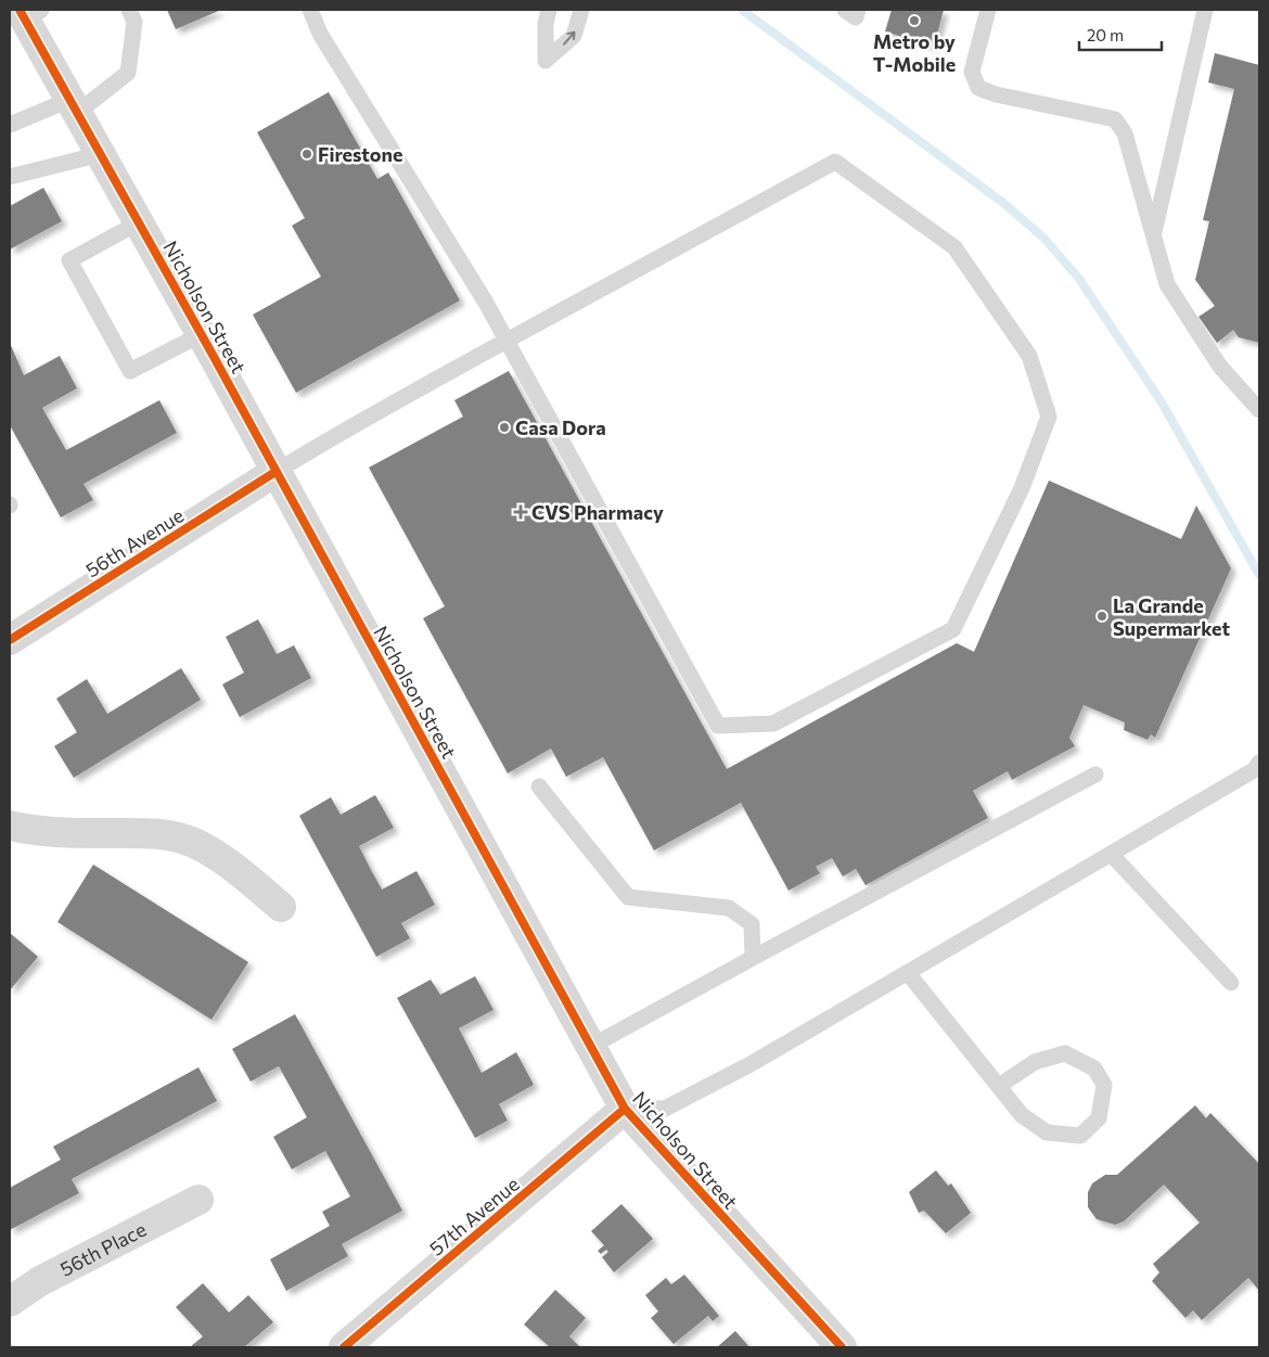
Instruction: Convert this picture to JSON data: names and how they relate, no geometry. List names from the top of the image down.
{
  "streets": {
    "street": [
      "Nicholson Street",
      "56th Avenue",
      "57th Avenue",
      "56th Place"
    ]
  },
  "crossings": [
    ["Nicholson Street", "56th Avenue"],
    ["Nicholson Street", "57th Avenue"]
  ],
  "places": {
    "other": [
      "Metro by T-Mobile",
      "Firestone",
      "Casa Dora",
      "La Grande Supermarket"
    ],
    "health": ["CVS Pharmacy"]
  },
  "scale_bar": "20 m"
}
